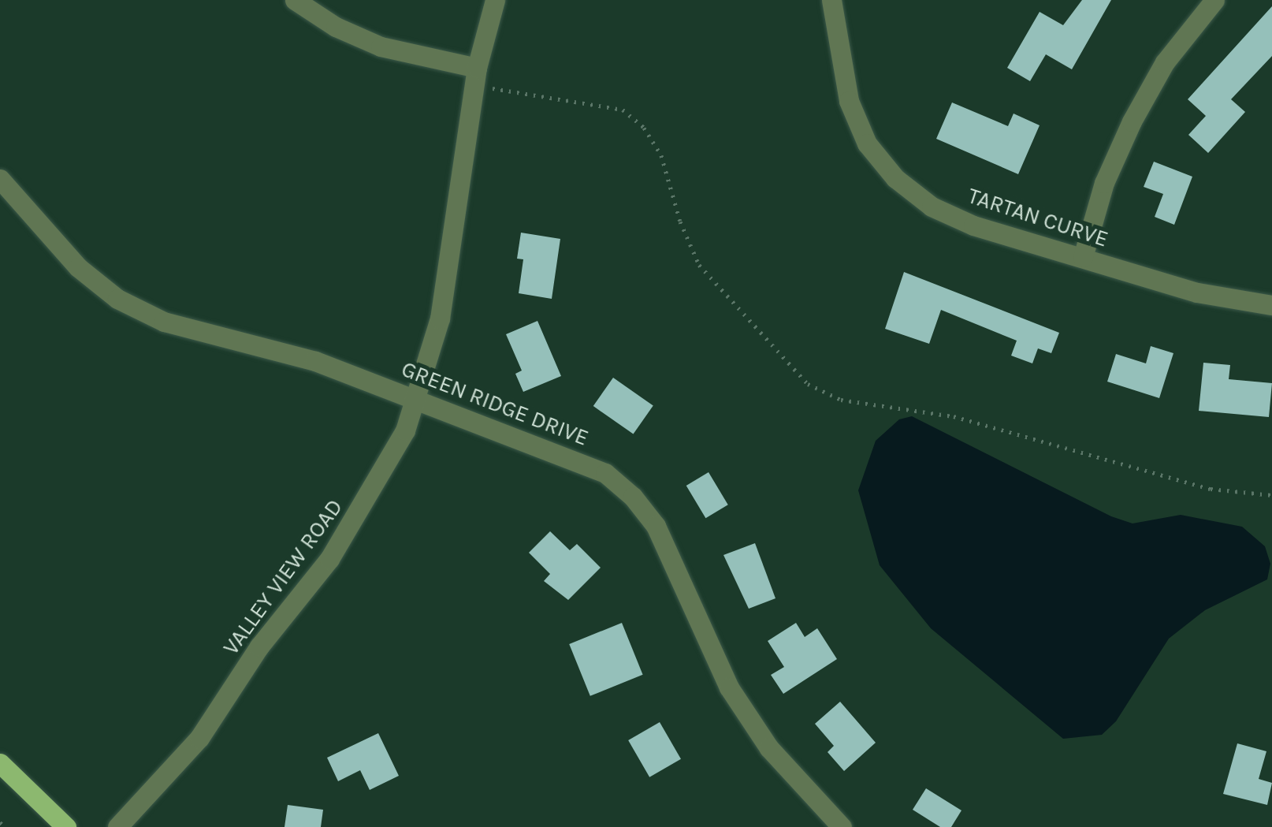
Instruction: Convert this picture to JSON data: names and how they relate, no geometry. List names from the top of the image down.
{
  "streets": {
    "street": ["TARTAN CURVE", "GREEN RIDGE DRIVE", "VALLEY VIEW ROAD"]
  },
  "crossings": [
    ["GREEN RIDGE DRIVE", "VALLEY VIEW ROAD"]
  ]
}
